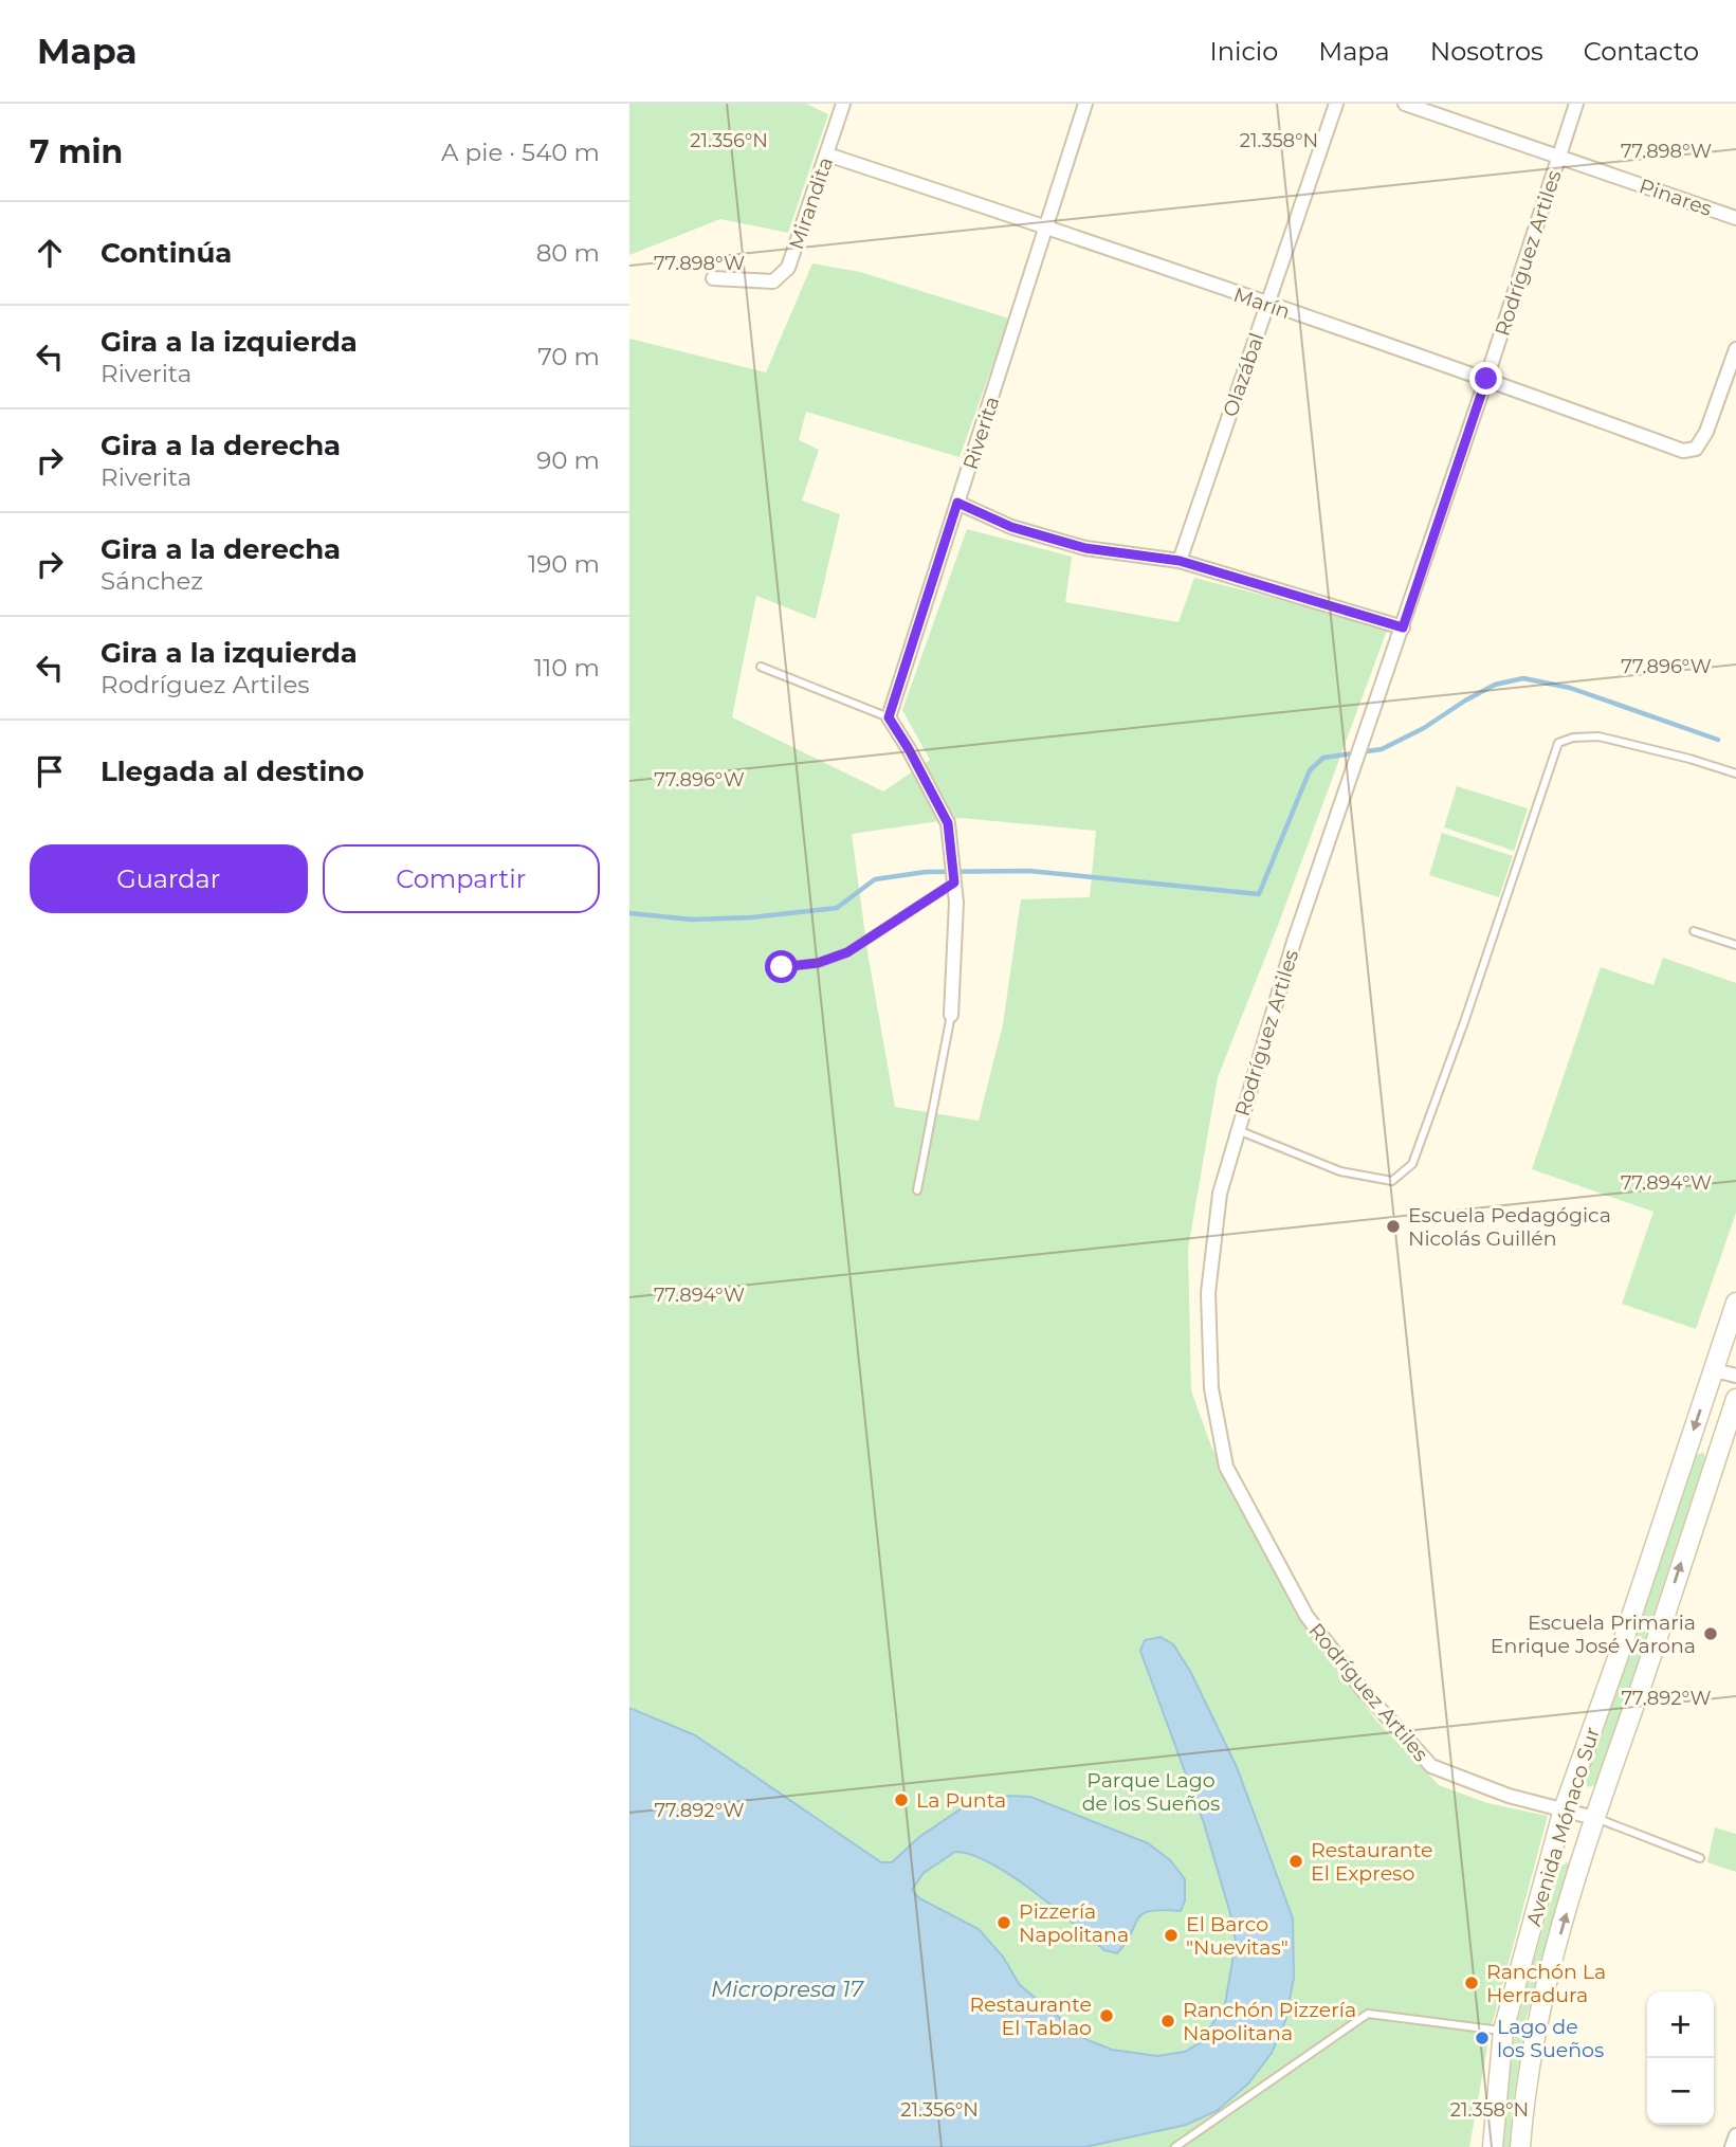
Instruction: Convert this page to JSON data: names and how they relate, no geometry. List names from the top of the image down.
{
  "streets": {
    "main road": ["Avenida Mónaco Sur"],
    "street": [
      "Pinares",
      "Mirandita",
      "Rodríguez Artiles",
      "Marín",
      "Olazábal",
      "Riverita"
    ]
  },
  "crossings": [
    ["Pinares", "Rodríguez Artiles"],
    ["Mirandita", "Marín"],
    ["Rodríguez Artiles", "Marín"],
    ["Rodríguez Artiles", "Avenida Mónaco Sur"],
    ["Marín", "Olazábal"],
    ["Marín", "Riverita"]
  ],
  "water": ["Micropresa 17"],
  "parks": ["Parque Lago de los Sueños"],
  "places": [
    "Escuela Pedagógica Nicolás Guillén",
    "Escuela Primaria Enrique José Varona",
    "La Punta",
    "Restaurante El Expreso",
    "Pizzería Napolitana",
    "El Barco \"Nuevitas\"",
    "Ranchón La Herradura",
    "Restaurante El Tablao",
    "Ranchón Pizzería Napolitana",
    "Lago de los Sueños"
  ],
  "page": {
    "header": "Mapa",
    "nav": [
      "Inicio",
      "Mapa",
      "Nosotros",
      "Contacto"
    ],
    "heading": ["7 min", "A pie · 540 m"],
    "list": [
      ["Continúa", "80 m"],
      ["Gira a la izquierda", "Riverita", "70 m"],
      ["Gira a la derecha", "Riverita", "90 m"],
      ["Gira a la derecha", "Sánchez", "190 m"],
      ["Gira a la izquierda", "Rodríguez Artiles", "110 m"],
      "Llegada al destino"
    ],
    "buttons": ["Guardar", "Compartir"],
    "map_buttons": ["+", "−"]
  },
  "coordinates": [
    "21.356°N",
    "21.358°N",
    "77.898°W",
    "77.896°W",
    "77.894°W",
    "77.892°W"
  ]
}
